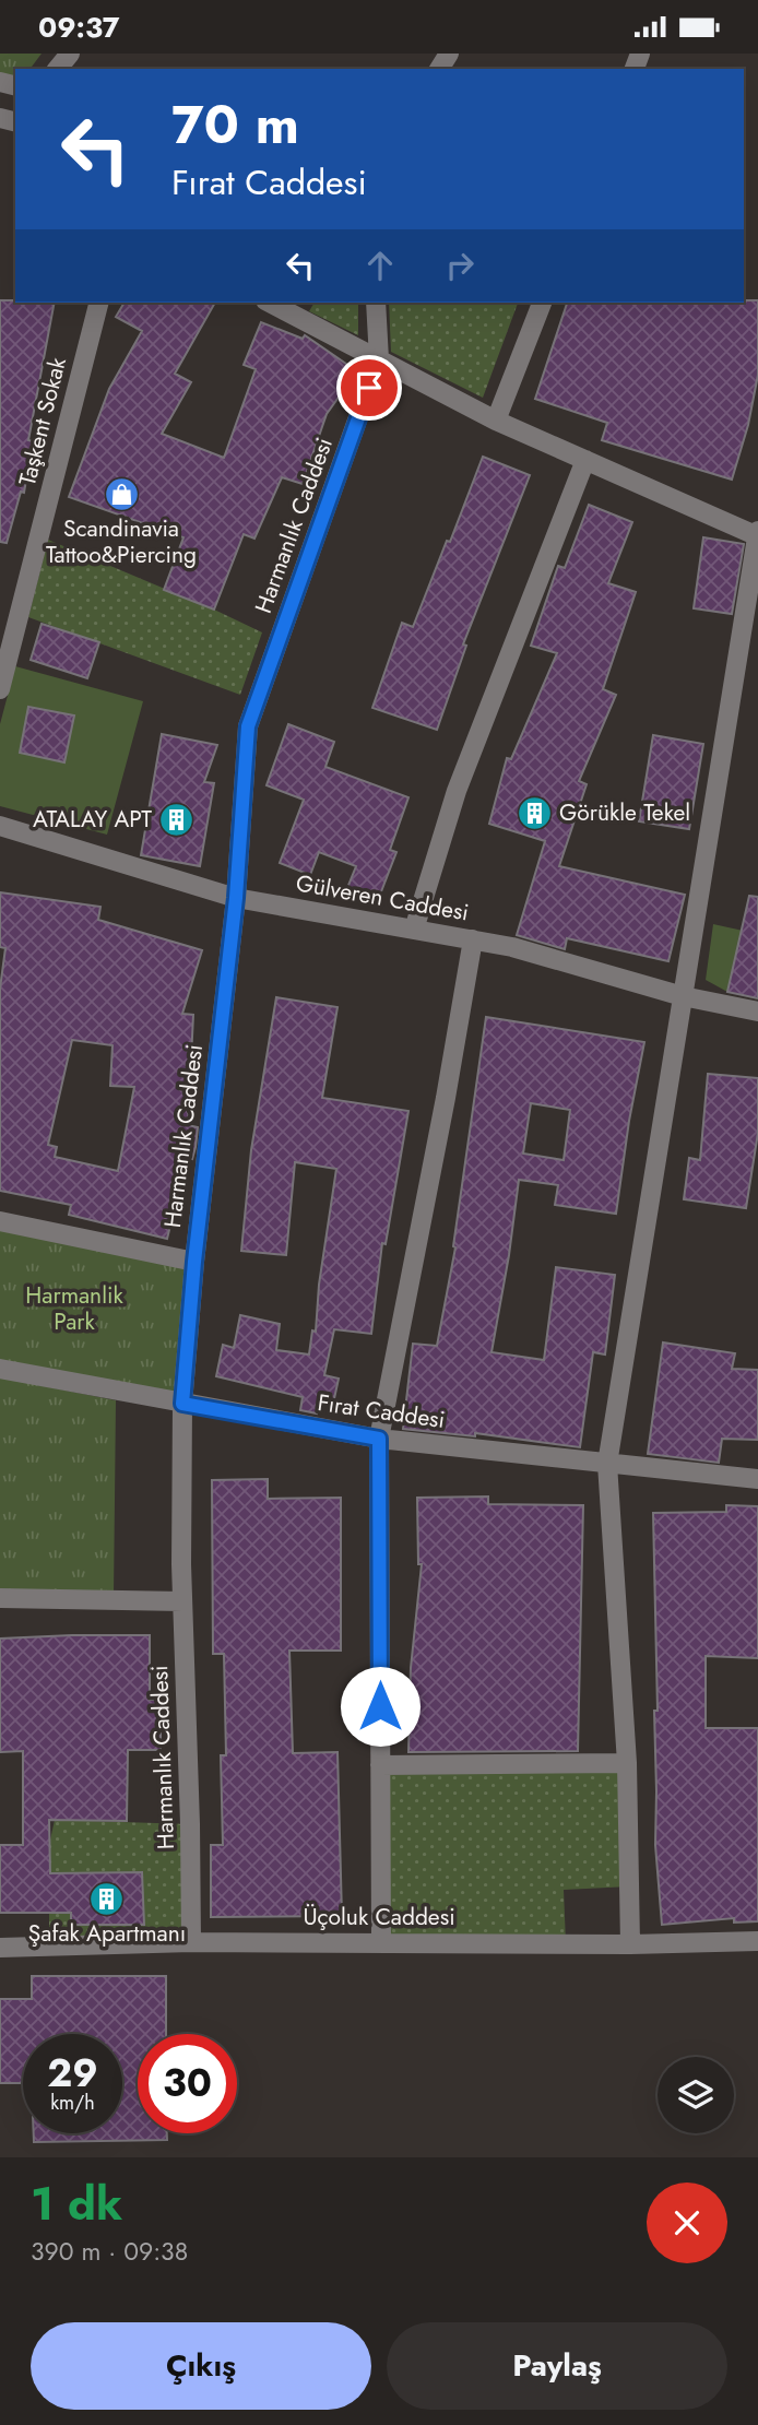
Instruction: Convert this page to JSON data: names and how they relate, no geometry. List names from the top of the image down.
{
  "streets": {
    "street": [
      "Taşkent Sokak",
      "Harmanlık Caddesi",
      "Gülveren Caddesi",
      "Fırat Caddesi",
      "Üçoluk Caddesi"
    ]
  },
  "crossings": [
    ["Harmanlık Caddesi", "Gülveren Caddesi"],
    ["Harmanlık Caddesi", "Fırat Caddesi"],
    ["Harmanlık Caddesi", "Üçoluk Caddesi"]
  ],
  "parks": ["Harmanlik Park"],
  "places": {
    "shop": ["Scandinavia Tattoo&Piercing"],
    "building": ["Görükle Tekel", "ATALAY APT", "Şafak Apartmanı"]
  },
  "page": {
    "status": "09:37",
    "turn": ["70 m", "Fırat Caddesi"],
    "speed": "29 km/h",
    "limit": "30",
    "heading": ["1 dk", "390 m · 09:38"],
    "buttons": ["Çıkış", "Paylaş"]
  }
}
